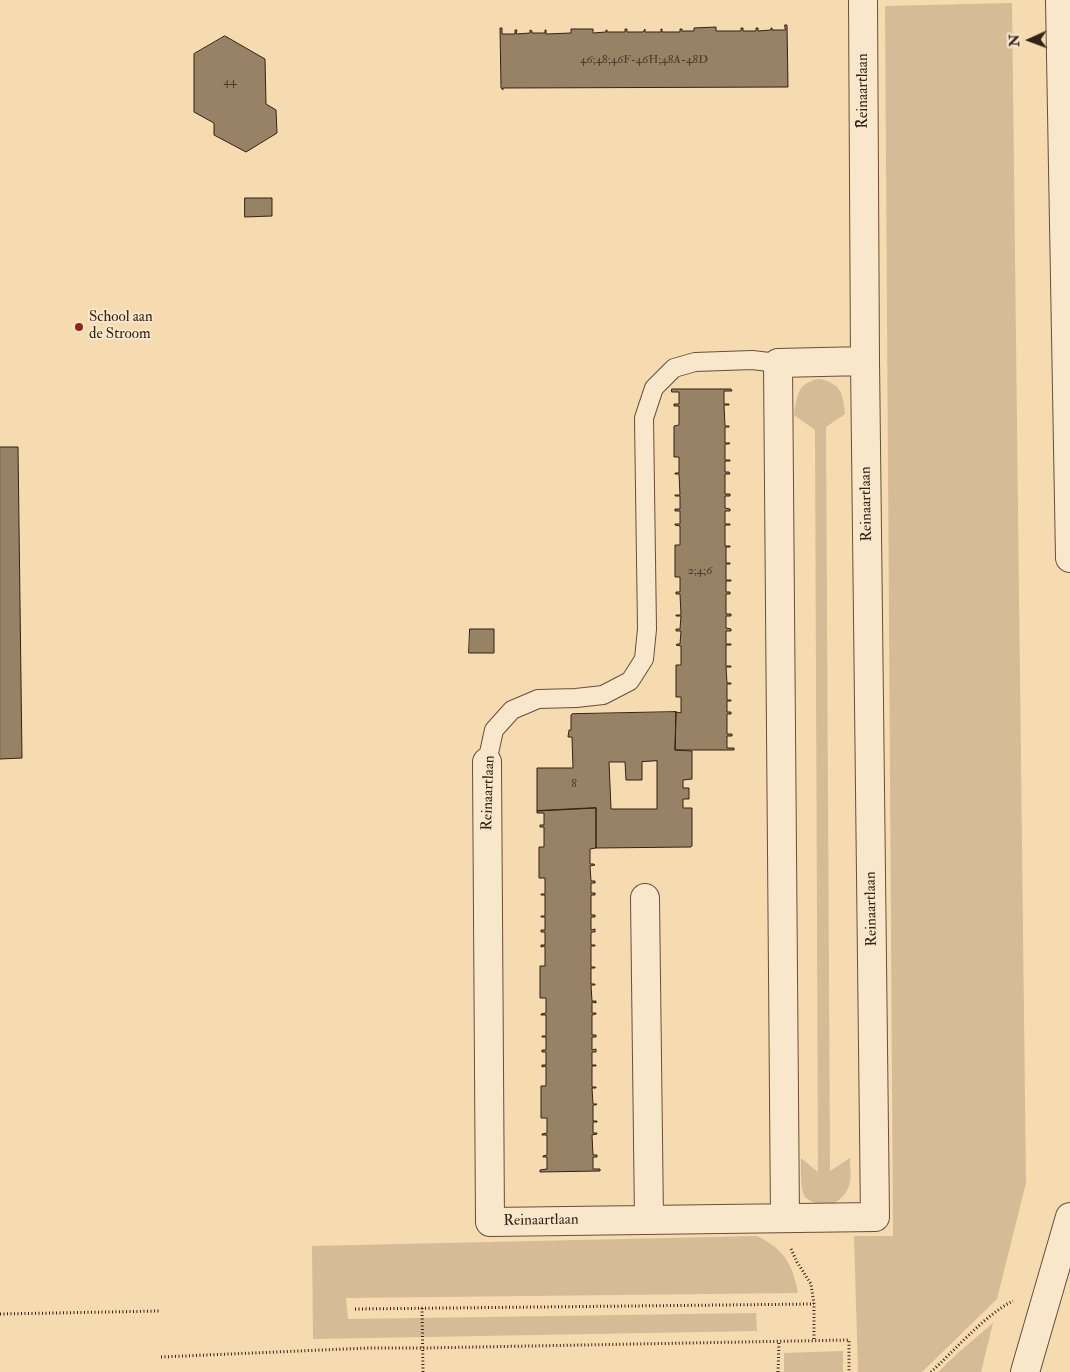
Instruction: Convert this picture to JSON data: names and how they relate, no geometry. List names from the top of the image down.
{
  "streets": {
    "street": ["Reinaartlaan"]
  },
  "places": ["School aan de Stroom"],
  "house_numbers": [
    "46;48;46F-46H;48A-48D",
    "44",
    "2;4;6",
    "8"
  ],
  "north": "left"
}
